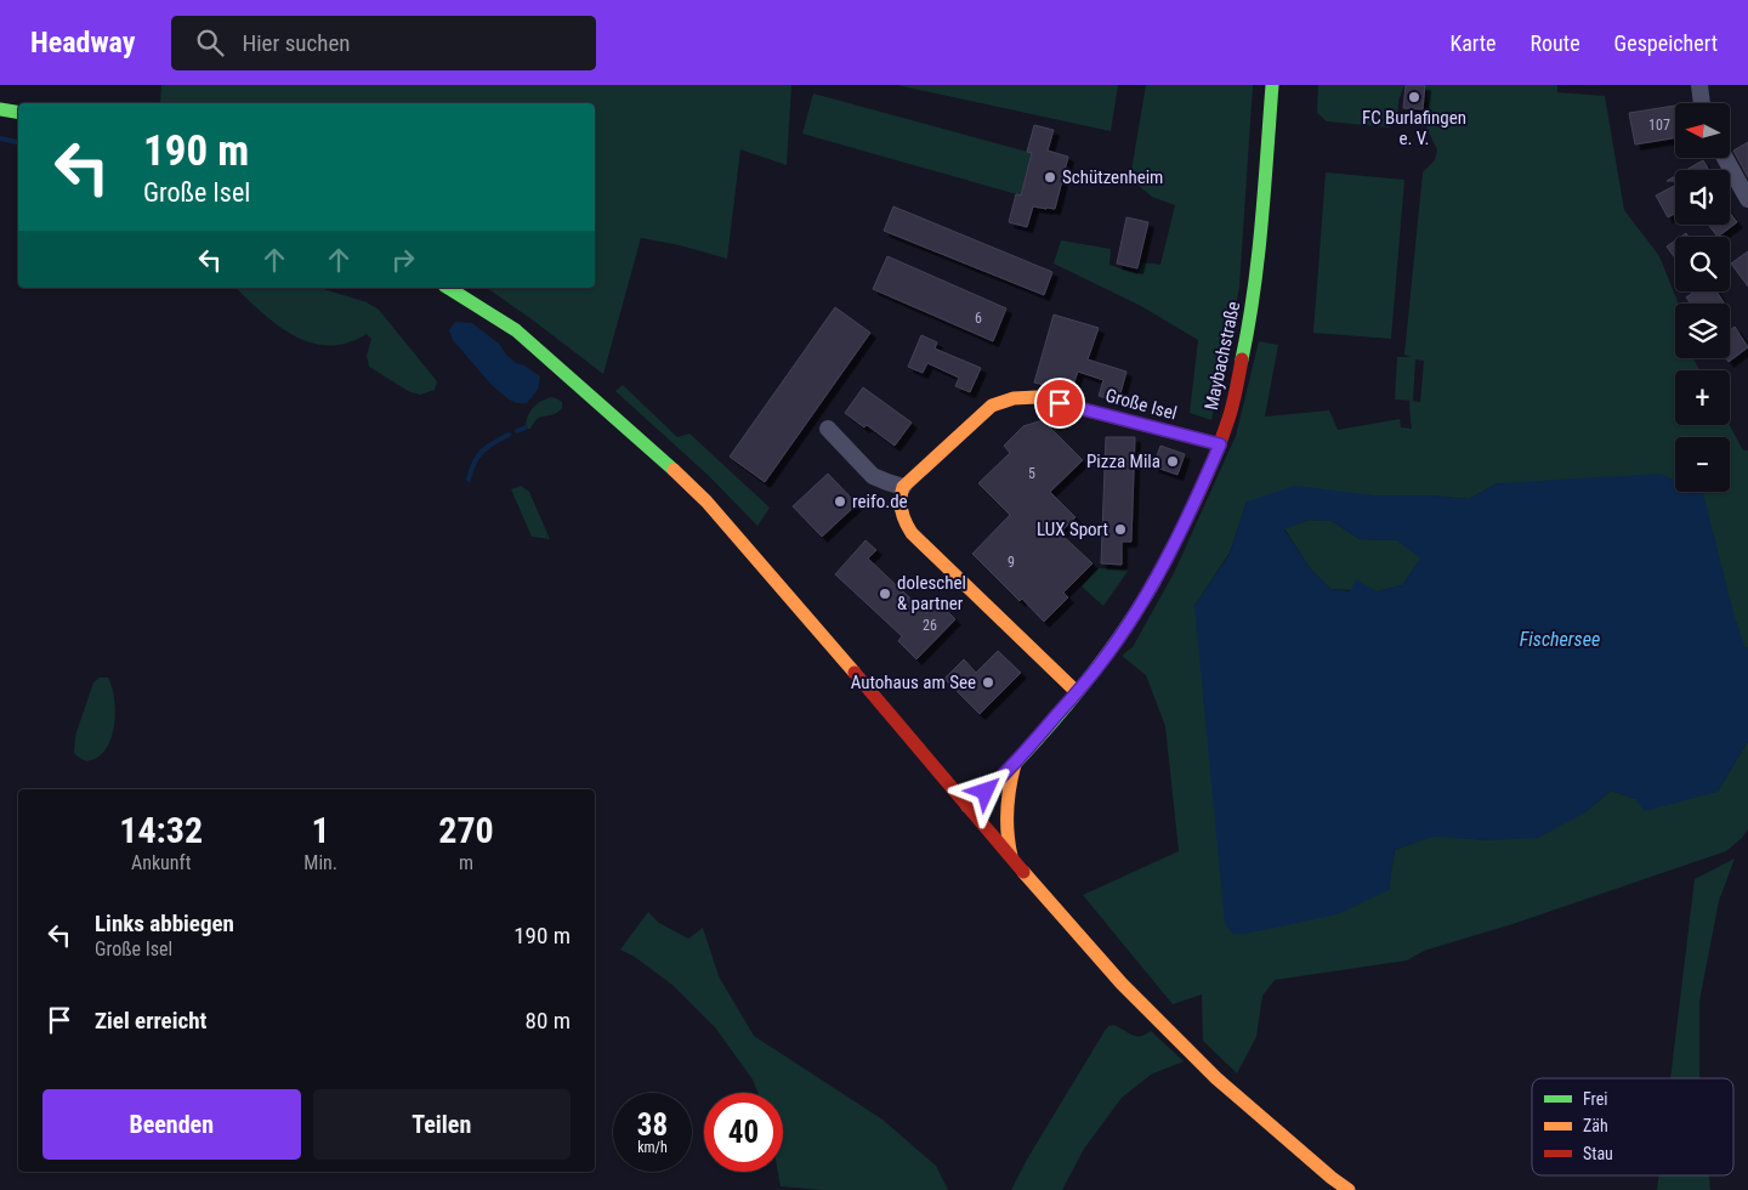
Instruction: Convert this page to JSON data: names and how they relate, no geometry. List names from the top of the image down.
{
  "streets": {
    "street": ["Maybachstraße", "Große Isel"]
  },
  "crossings": [
    ["Maybachstraße", "Große Isel"]
  ],
  "water": ["Fischersee"],
  "places": [
    "FC Burlafingen e. V.",
    "Schützenheim",
    "Pizza Mila",
    "reifo.de",
    "LUX Sport",
    "doleschel & partner",
    "Autohaus am See"
  ],
  "house_numbers": [
    "107",
    "6",
    "5",
    "9",
    "26"
  ],
  "legend": ["Frei", "Zäh", "Stau"],
  "north": "left",
  "page": {
    "header": "Headway",
    "search": "Hier suchen",
    "nav": ["Karte", "Route", "Gespeichert"],
    "map_buttons": ["+", "−"],
    "turn": ["190 m", "Große Isel"],
    "eta": [
      "14:32",
      "Ankunft",
      "1",
      "Min.",
      "270",
      "m"
    ],
    "list": [
      {
        "name": "Links abbiegen",
        "note": "Große Isel",
        "value": "190 m"
      },
      {
        "name": "Ziel erreicht",
        "value": "80 m"
      }
    ],
    "buttons": ["Beenden", "Teilen"],
    "speed": "38 km/h",
    "limit": "40"
  }
}
